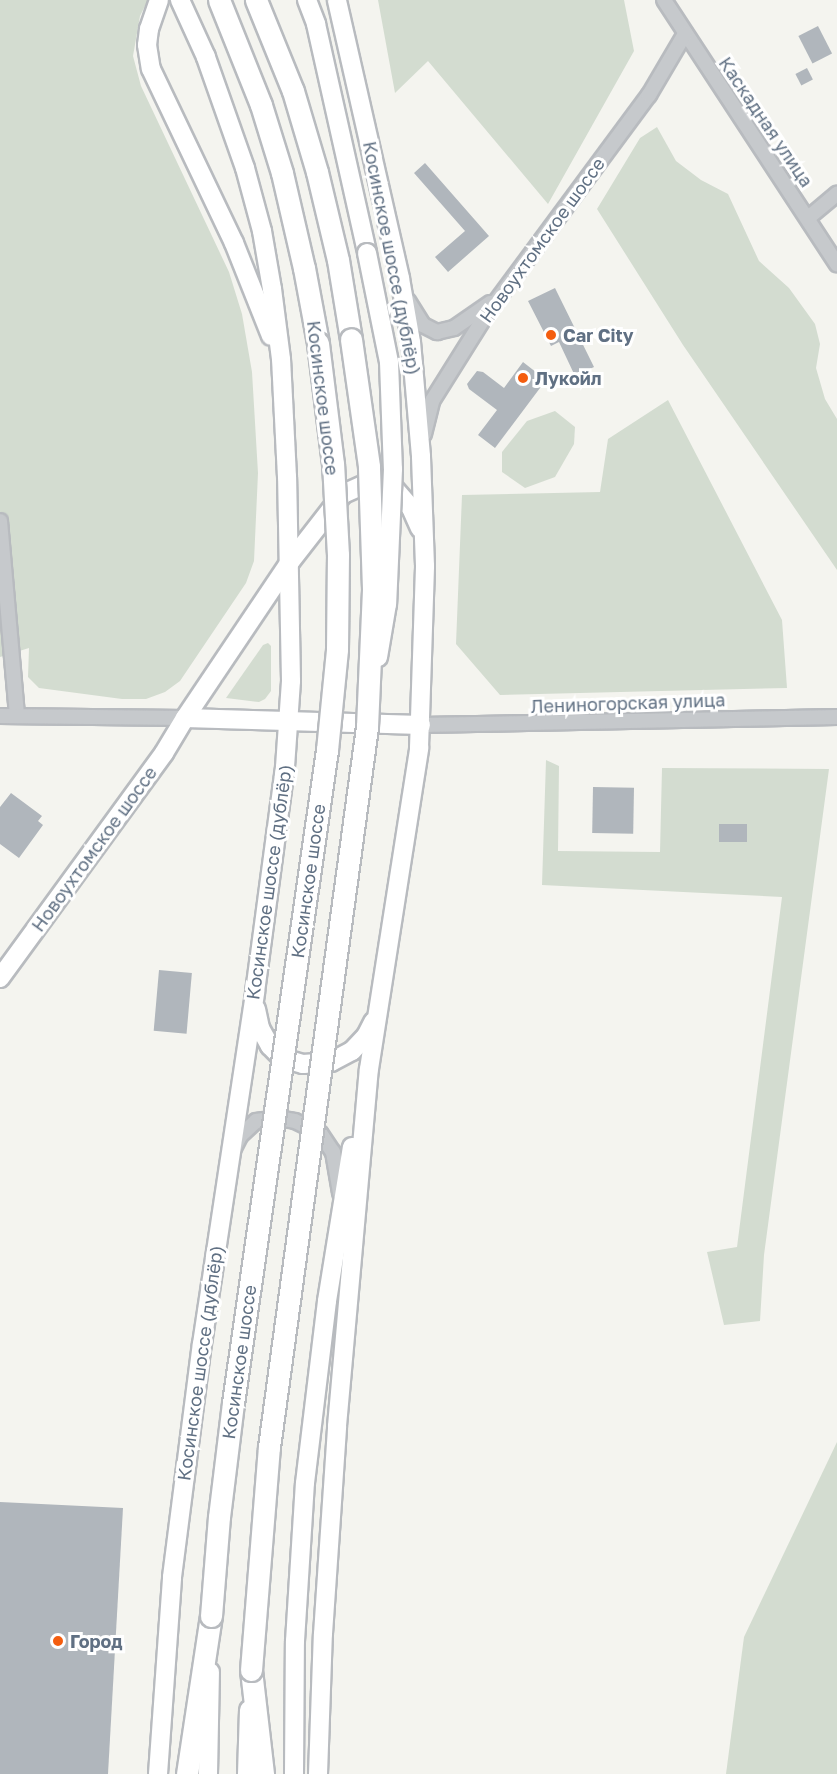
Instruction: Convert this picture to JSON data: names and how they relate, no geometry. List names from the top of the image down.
{
  "streets": {
    "highway": ["Косинское шоссе"],
    "main road": ["Новоухтомское шоссе", "Косинское шоссе (дублёр)"],
    "street": ["Каскадная улица", "Лениногорская улица"]
  },
  "crossings": [
    ["Каскадная улица", "Новоухтомское шоссе"],
    ["Новоухтомское шоссе", "Косинское шоссе (дублёр)"],
    ["Косинское шоссе (дублёр)", "Лениногорская улица"]
  ],
  "places": ["Car City", "Лукойл", "Город"]
}
